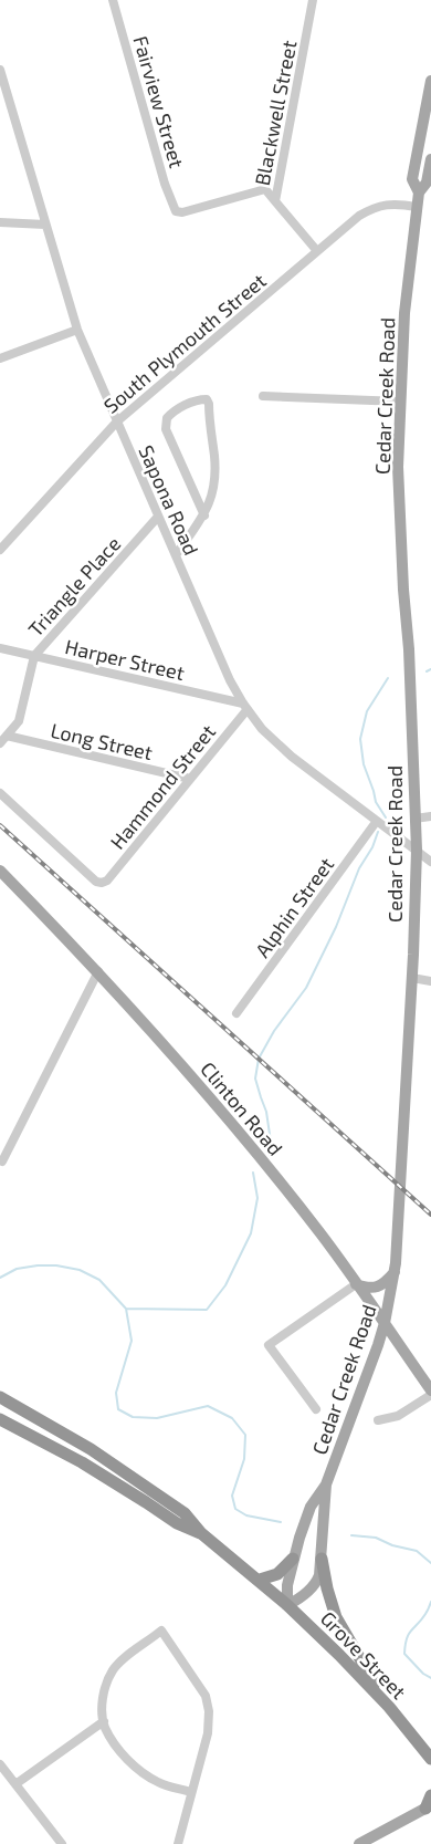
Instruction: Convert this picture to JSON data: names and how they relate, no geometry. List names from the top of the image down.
{
  "streets": {
    "highway": ["Grove Street"],
    "main road": ["Cedar Creek Road", "Clinton Road"],
    "street": [
      "Fairview Street",
      "Blackwell Street",
      "South Plymouth Street",
      "Sapona Road",
      "Triangle Place",
      "Harper Street",
      "Long Street",
      "Hammond Street",
      "Alphin Street"
    ]
  },
  "crossings": [
    ["Fairview Street", "Blackwell Street"],
    ["Blackwell Street", "South Plymouth Street"],
    ["South Plymouth Street", "Cedar Creek Road"],
    ["South Plymouth Street", "Sapona Road"],
    ["Cedar Creek Road", "Sapona Road"],
    ["Cedar Creek Road", "Clinton Road"],
    ["Cedar Creek Road", "Grove Street"],
    ["Sapona Road", "Triangle Place"],
    ["Sapona Road", "Harper Street"],
    ["Sapona Road", "Hammond Street"],
    ["Sapona Road", "Alphin Street"],
    ["Triangle Place", "Harper Street"],
    ["Triangle Place", "Long Street"],
    ["Harper Street", "Hammond Street"],
    ["Long Street", "Hammond Street"]
  ]
}
